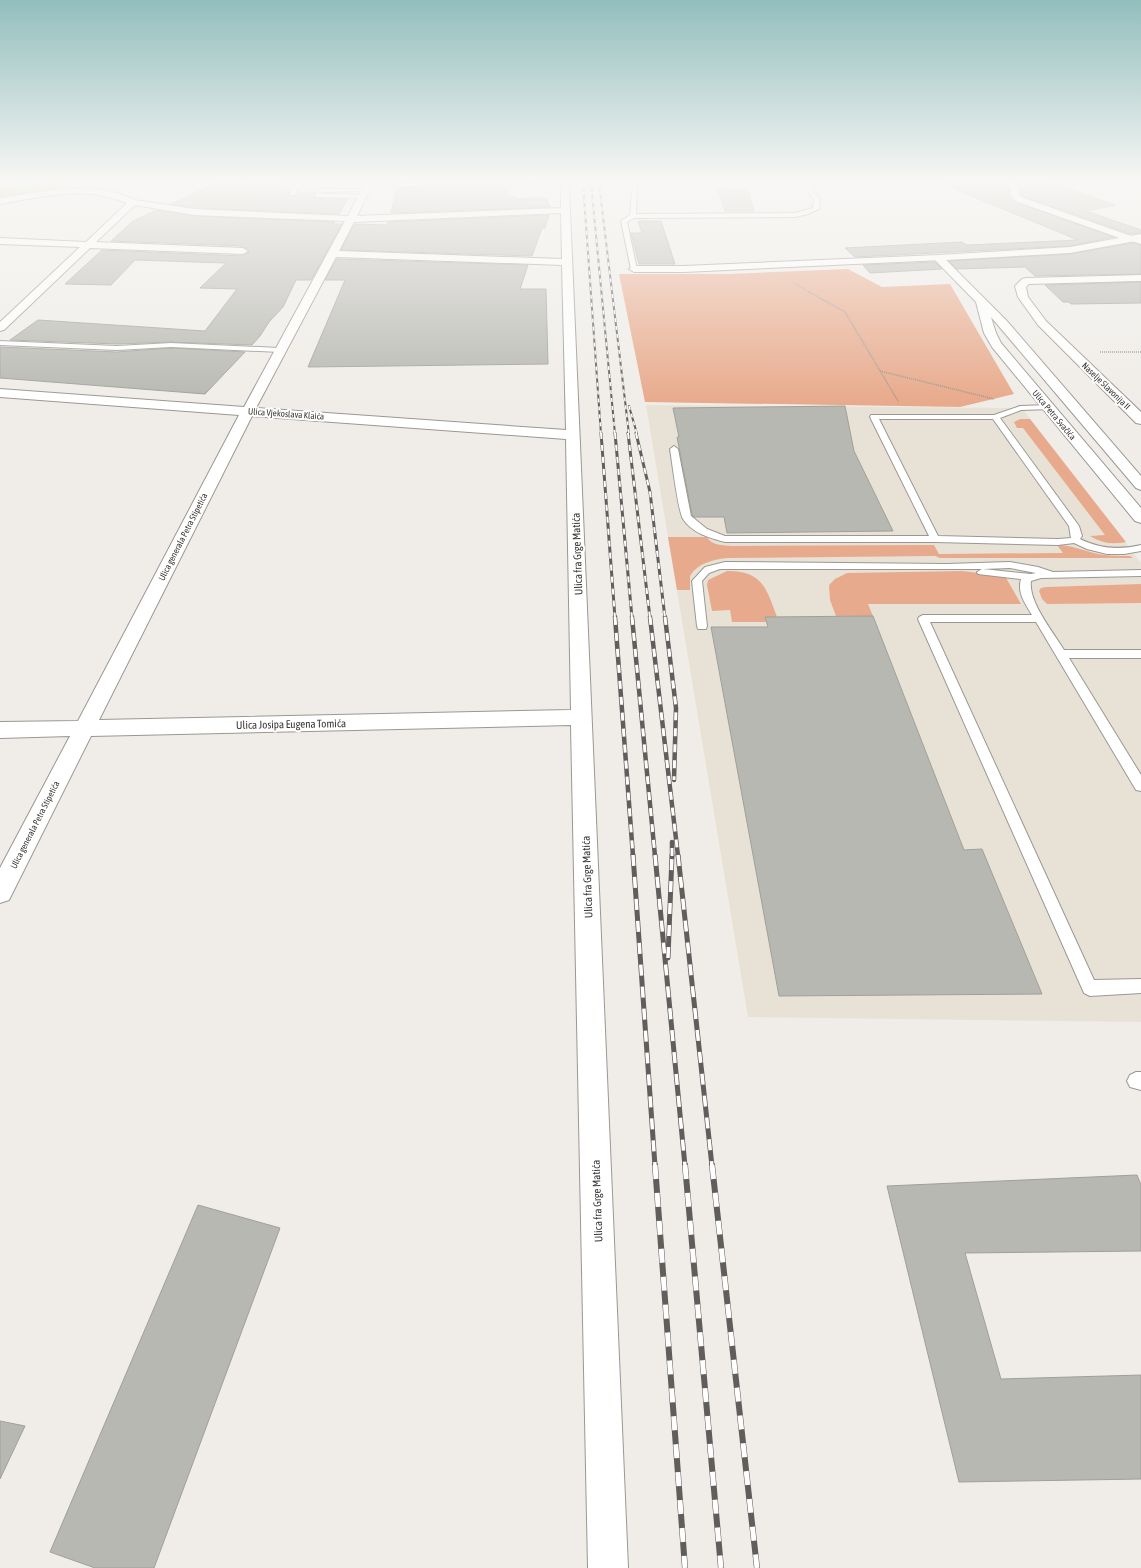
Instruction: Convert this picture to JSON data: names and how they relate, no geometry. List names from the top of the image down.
{
  "streets": {
    "street": [
      "Naselje Slavonija II",
      "Ulica Vjekoslava Klaića",
      "Ulica Petra Svačića",
      "Ulica generala Petra Stipetića",
      "Ulica fra Grge Matića",
      "Ulica Josipa Eugena Tomića"
    ]
  },
  "crossings": [
    ["Ulica Vjekoslava Klaića", "Ulica generala Petra Stipetića"],
    ["Ulica Vjekoslava Klaića", "Ulica fra Grge Matića"],
    ["Ulica generala Petra Stipetića", "Ulica Josipa Eugena Tomića"],
    ["Ulica fra Grge Matića", "Ulica Josipa Eugena Tomića"]
  ]
}
